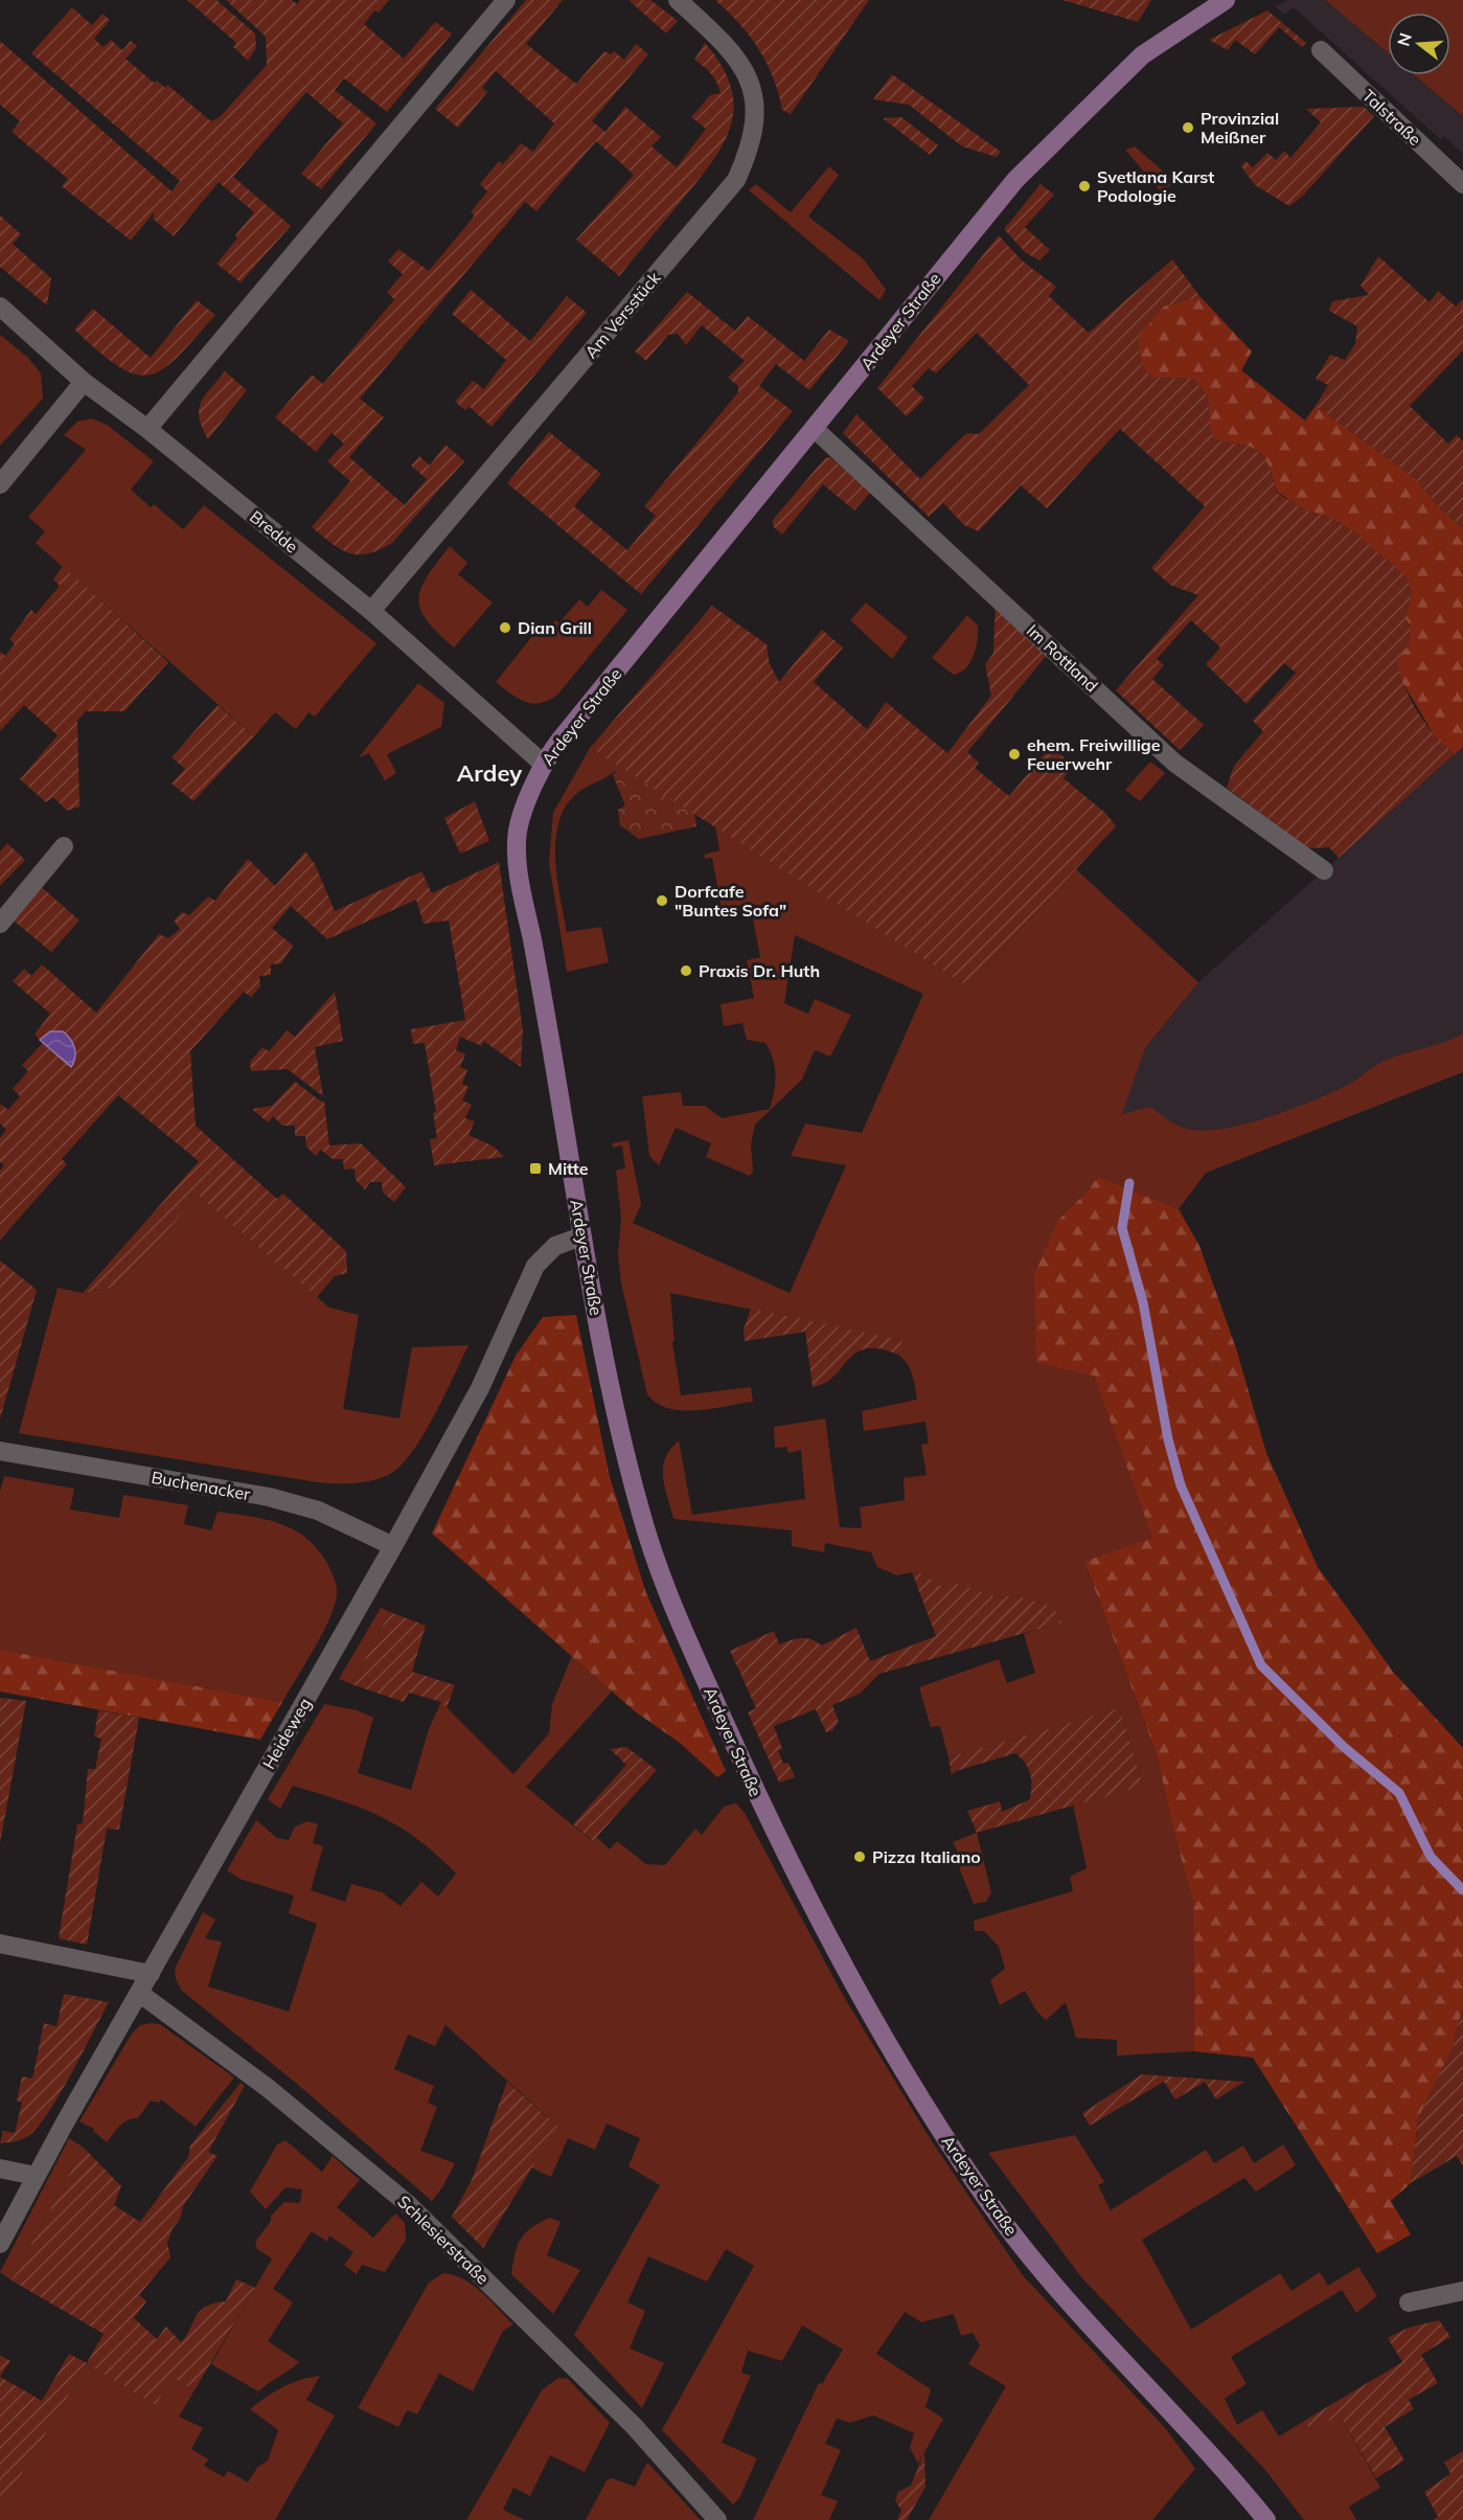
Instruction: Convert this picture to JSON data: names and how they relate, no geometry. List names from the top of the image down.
{
  "streets": {
    "main road": ["Ardeyer Straße"],
    "street": [
      "Talstraße",
      "Am Versstück",
      "Bredde",
      "Im Rottland",
      "Buchenacker",
      "Heideweg",
      "Schlesierstraße"
    ]
  },
  "crossings": [
    ["Am Versstück", "Bredde"],
    ["Ardeyer Straße", "Bredde"],
    ["Ardeyer Straße", "Im Rottland"],
    ["Ardeyer Straße", "Heideweg"],
    ["Buchenacker", "Heideweg"],
    ["Heideweg", "Schlesierstraße"]
  ],
  "districts": ["Ardey"],
  "places": {
    "other": [
      "Provinzial Meißner",
      "Svetlana Karst Podologie",
      "Dian Grill",
      "ehem. Freiwillige Feuerwehr",
      "Dorfcafe \"Buntes Sofa\"",
      "Praxis Dr. Huth",
      "Pizza Italiano"
    ],
    "transit": ["Mitte"]
  },
  "north": "left"
}
